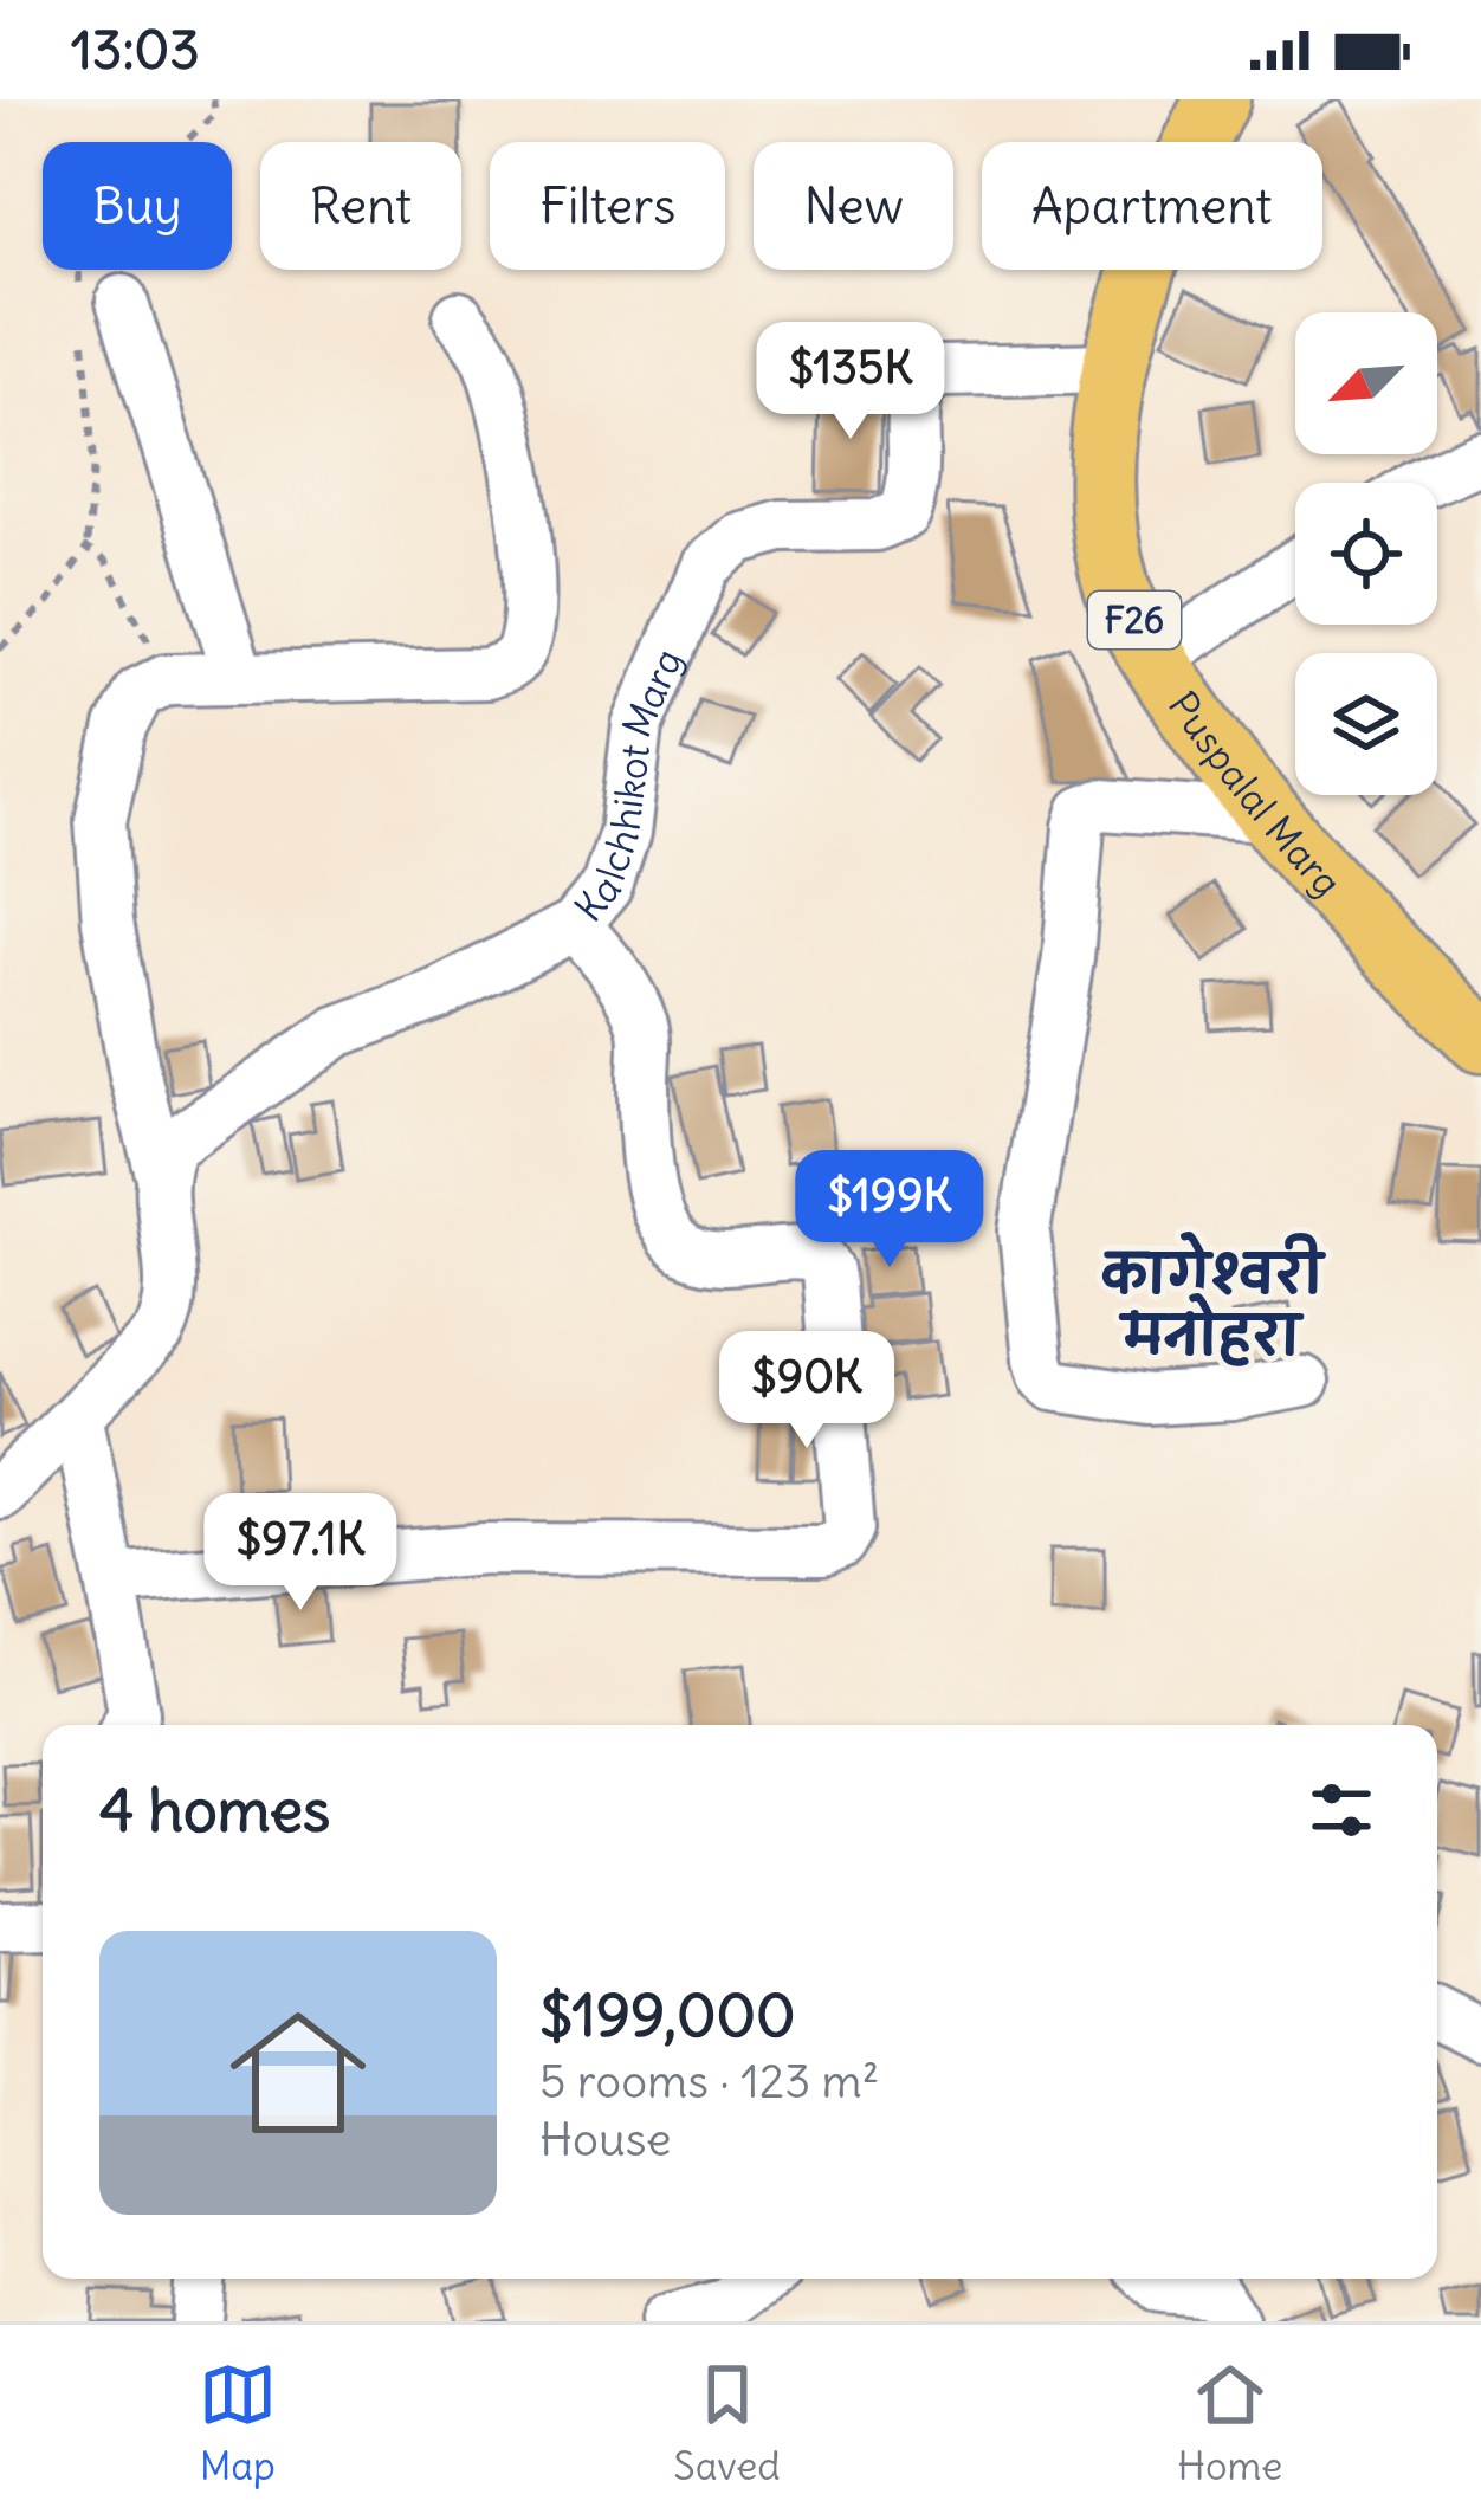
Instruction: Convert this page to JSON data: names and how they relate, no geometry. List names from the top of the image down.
{
  "streets": {
    "main road": ["F26", "Puspalal Marg"],
    "street": ["Kalchhikot Marg"]
  },
  "crossings": [
    ["Kalchhikot Marg", "Puspalal Marg"]
  ],
  "districts": ["कागेश्वरी मनोहरा"],
  "north": "bottom left",
  "page": {
    "status": "13:03",
    "chip": [
      "Buy",
      "Rent",
      "Filters",
      "New",
      "Apartment"
    ],
    "price": [
      "$135K",
      "$199K",
      "$90K",
      "$97.1K"
    ],
    "heading": "4 homes",
    "list": [
      {
        "name": "$199,000",
        "note": "5 rooms · 123 m² · House"
      }
    ],
    "tabs": ["Map", "Saved", "Home"]
  }
}
